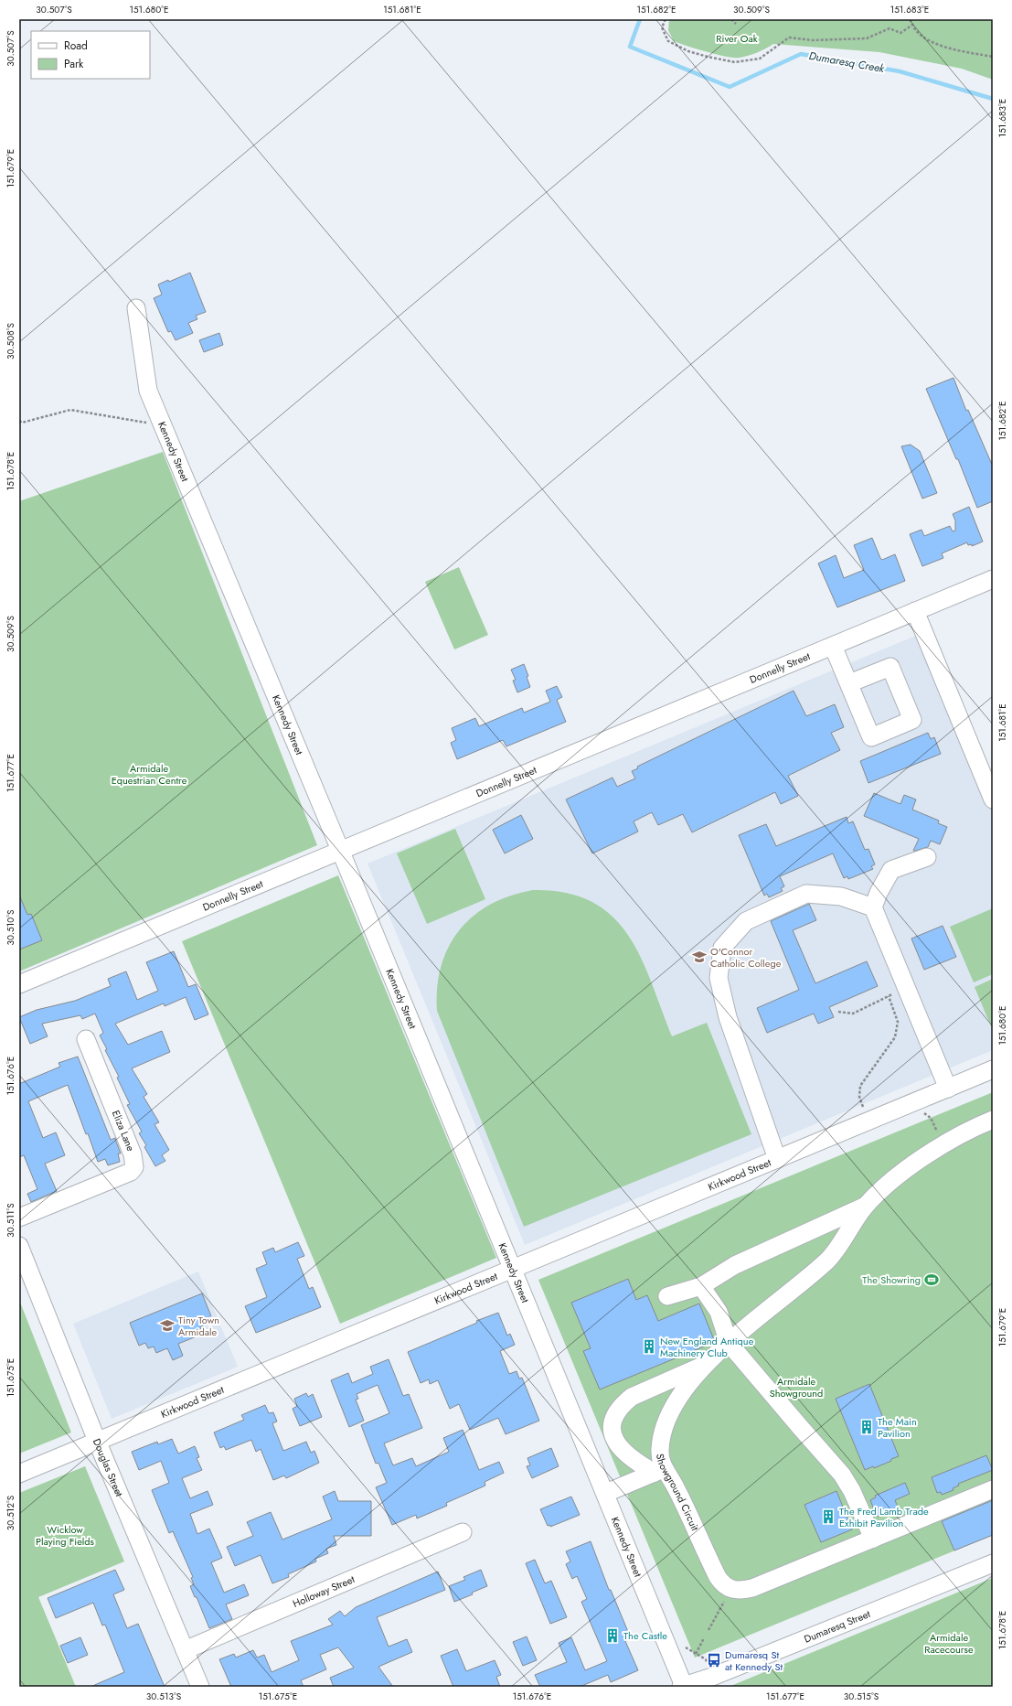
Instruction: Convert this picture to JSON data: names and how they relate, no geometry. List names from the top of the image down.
{
  "streets": {
    "street": [
      "Kennedy Street",
      "Donnelly Street",
      "Eliza Lane",
      "Kirkwood Street",
      "Douglas Street",
      "Showground Circuit",
      "Holloway Street",
      "Dumaresq Street"
    ]
  },
  "crossings": [
    ["Kennedy Street", "Donnelly Street"],
    ["Kennedy Street", "Kirkwood Street"],
    ["Kennedy Street", "Dumaresq Street"],
    ["Kirkwood Street", "Douglas Street"],
    ["Douglas Street", "Holloway Street"]
  ],
  "water": ["Dumaresq Creek"],
  "parks": [
    "River Oak",
    "Armidale Equestrian Centre",
    "Armidale Showground",
    "Wicklow Playing Fields",
    "Armidale Racecourse"
  ],
  "places": {
    "school or university": ["O'Connor Catholic College", "Tiny Town Armidale"],
    "sports": ["The Showring"],
    "building": [
      "New England Antique Machinery Club",
      "The Main Pavilion",
      "The Fred Lamb Trade Exhibit Pavilion",
      "The Castle"
    ],
    "bus stop": ["Dumaresq St at Kennedy St"]
  },
  "legend": ["Road", "Park"],
  "coordinates": [
    "30.507°S",
    "151.680°E",
    "151.681°E",
    "151.682°E",
    "30.509°S",
    "151.683°E",
    "151.679°E",
    "30.508°S",
    "151.678°E",
    "151.677°E",
    "30.510°S",
    "151.676°E",
    "30.511°S",
    "151.675°E",
    "30.512°S",
    "30.513°S",
    "30.515°S"
  ]
}
